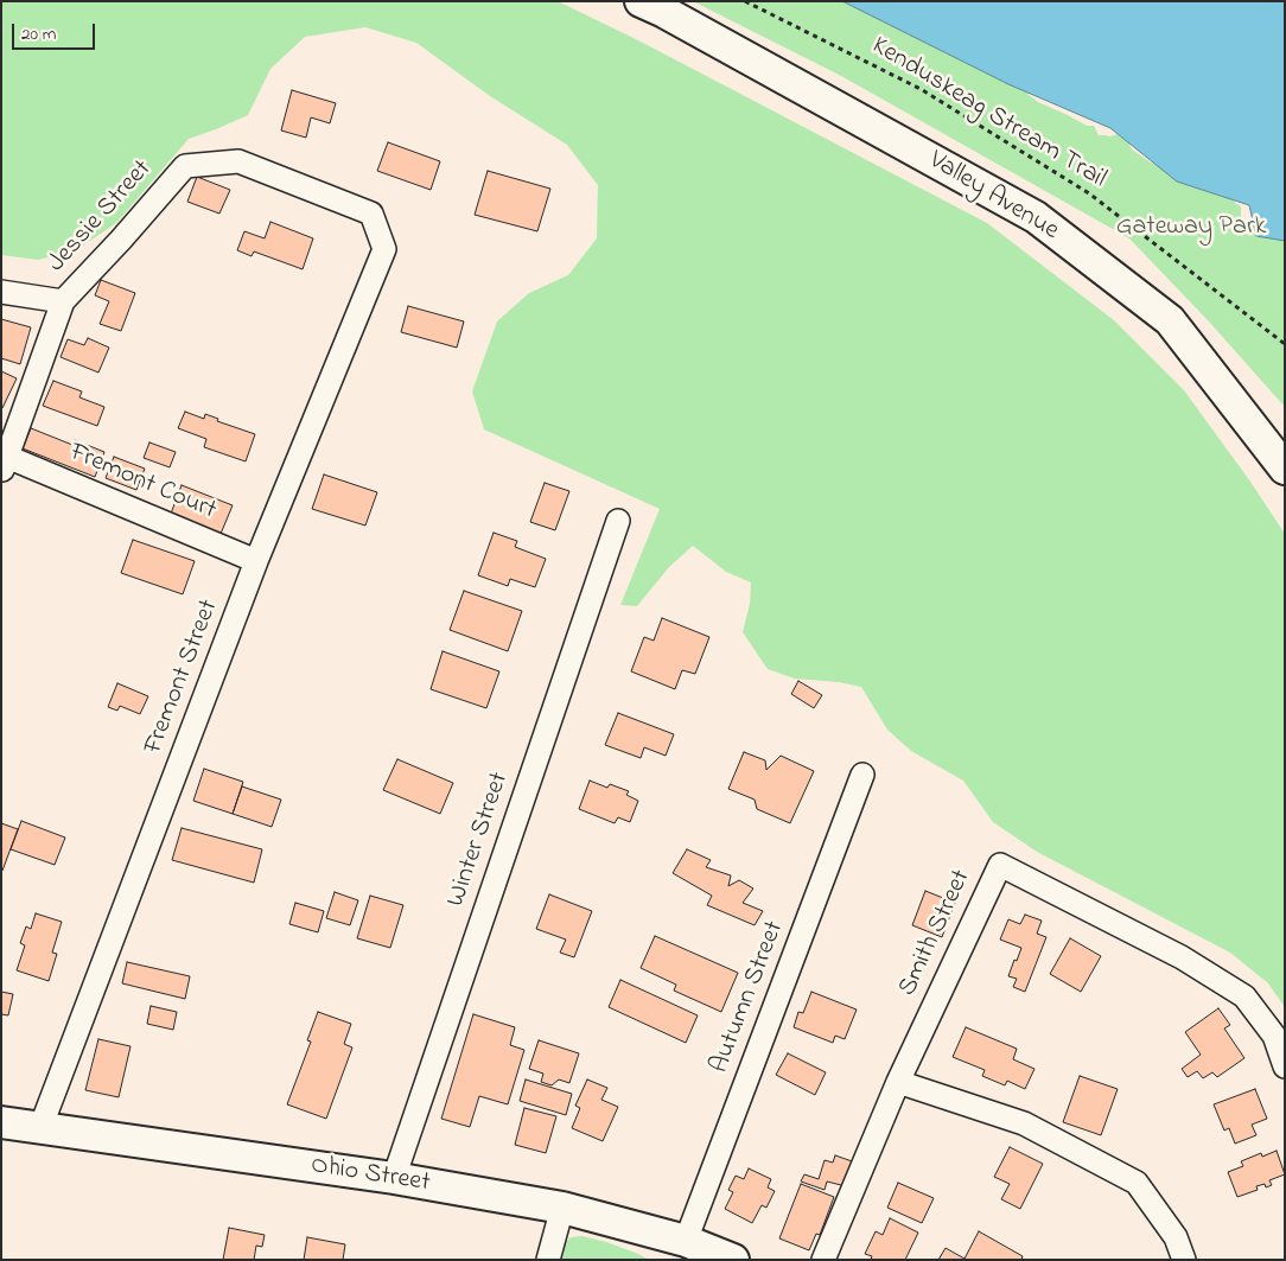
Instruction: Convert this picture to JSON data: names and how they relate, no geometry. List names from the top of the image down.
{
  "streets": {
    "street": [
      "Valley Avenue",
      "Jessie Street",
      "Fremont Court",
      "Fremont Street",
      "Winter Street",
      "Smith Street",
      "Autumn Street",
      "Ohio Street"
    ],
    "path": ["Kenduskeag Stream Trail"]
  },
  "crossings": [
    ["Jessie Street", "Fremont Street"],
    ["Fremont Court", "Fremont Street"],
    ["Fremont Street", "Ohio Street"],
    ["Winter Street", "Ohio Street"],
    ["Autumn Street", "Ohio Street"]
  ],
  "parks": ["Gateway Park"],
  "scale_bar": "20 m"
}
